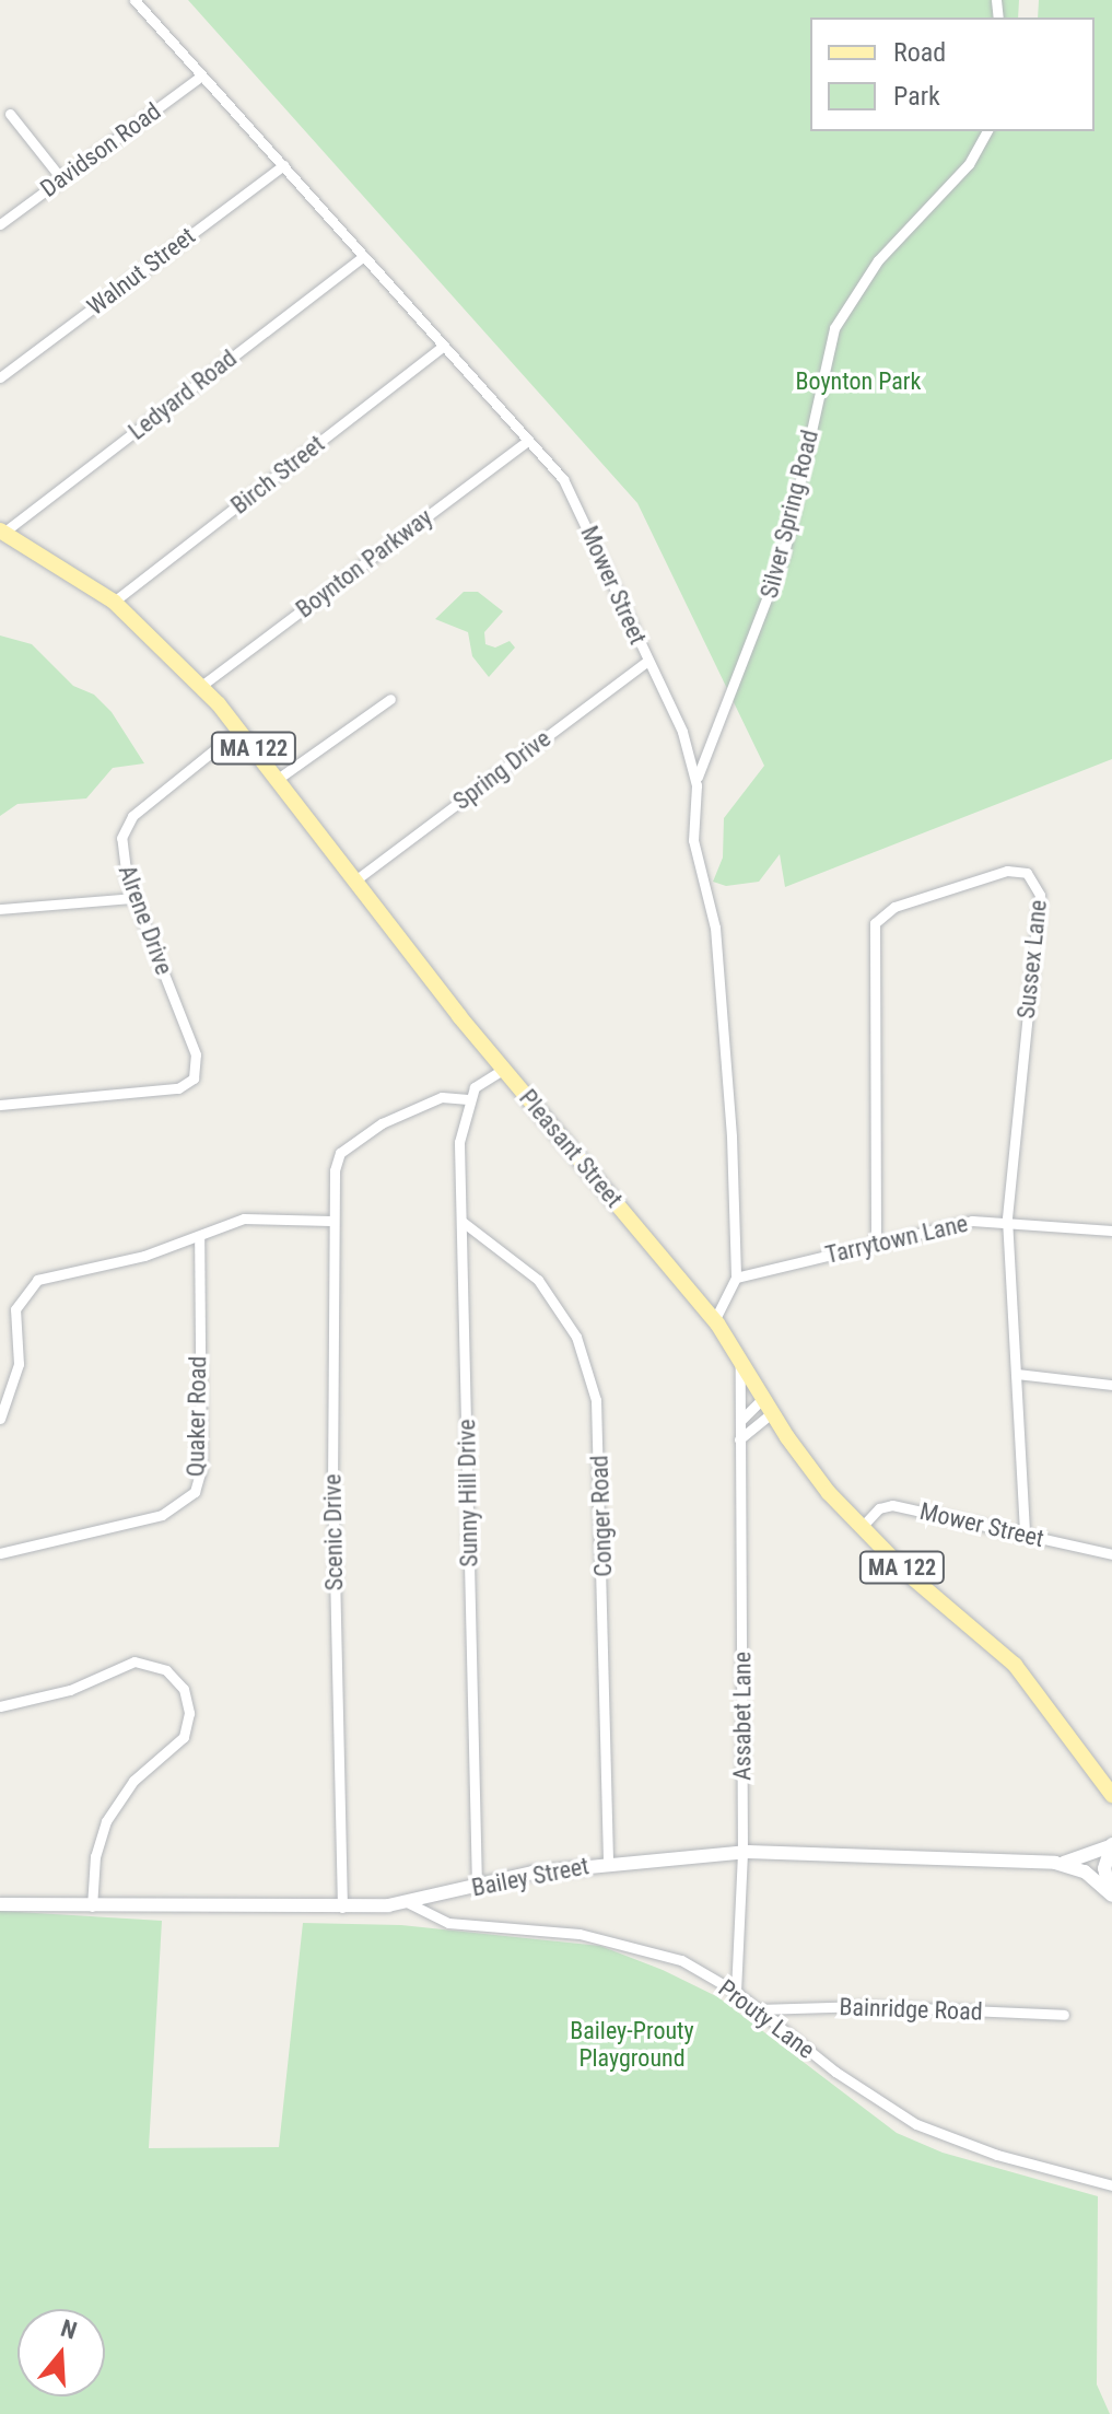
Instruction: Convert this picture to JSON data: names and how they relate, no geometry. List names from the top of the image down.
{
  "streets": {
    "main road": ["MA 122", "Pleasant Street"],
    "street": [
      "Davidson Road",
      "Walnut Street",
      "Ledyard Road",
      "Birch Street",
      "Silver Spring Road",
      "Boynton Parkway",
      "Mower Street",
      "Spring Drive",
      "Alrene Drive",
      "Sussex Lane",
      "Tarrytown Lane",
      "Quaker Road",
      "Sunny Hill Drive",
      "Conger Road",
      "Scenic Drive",
      "Assabet Lane",
      "Bailey Street",
      "Bainridge Road",
      "Prouty Lane"
    ]
  },
  "crossings": [
    ["Davidson Road", "Mower Street"],
    ["Walnut Street", "Mower Street"],
    ["Ledyard Road", "Mower Street"],
    ["Ledyard Road", "Pleasant Street"],
    ["Birch Street", "Mower Street"],
    ["Birch Street", "Pleasant Street"],
    ["Silver Spring Road", "Mower Street"],
    ["Boynton Parkway", "Mower Street"],
    ["Boynton Parkway", "Pleasant Street"],
    ["Mower Street", "Spring Drive"],
    ["Mower Street", "Sussex Lane"],
    ["Mower Street", "Pleasant Street"],
    ["Mower Street", "Tarrytown Lane"],
    ["Spring Drive", "Pleasant Street"],
    ["Alrene Drive", "Pleasant Street"],
    ["Sussex Lane", "Tarrytown Lane"],
    ["Pleasant Street", "Assabet Lane"],
    ["Sunny Hill Drive", "Conger Road"],
    ["Sunny Hill Drive", "Scenic Drive"],
    ["Sunny Hill Drive", "Bailey Street"],
    ["Conger Road", "Bailey Street"],
    ["Scenic Drive", "Bailey Street"],
    ["Assabet Lane", "Bailey Street"],
    ["Assabet Lane", "Prouty Lane"],
    ["Bailey Street", "Prouty Lane"],
    ["Bainridge Road", "Prouty Lane"]
  ],
  "parks": ["Boynton Park", "Bailey-Prouty Playground"],
  "legend": ["Road", "Park"],
  "north": "top"
}
